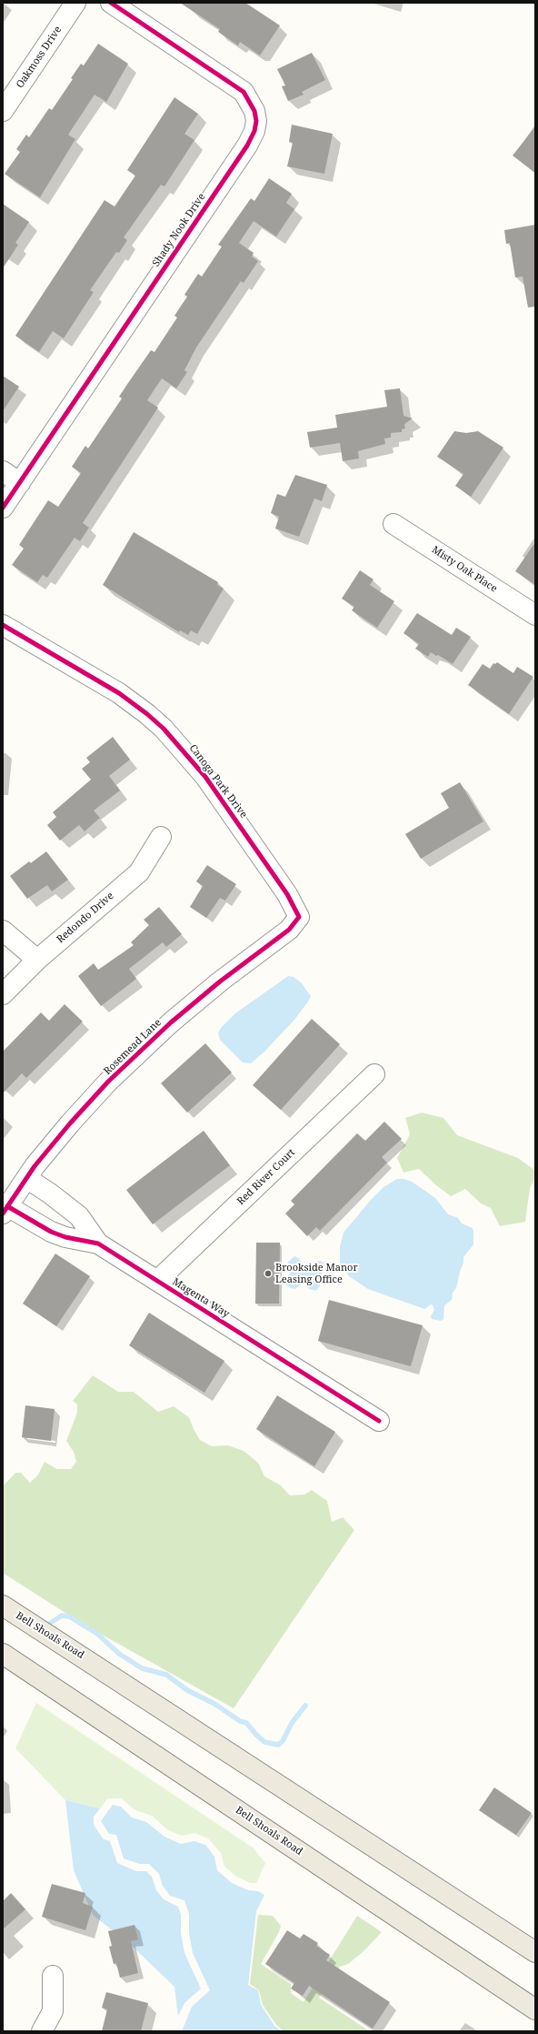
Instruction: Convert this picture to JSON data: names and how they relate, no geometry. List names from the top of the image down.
{
  "streets": {
    "main road": ["Bell Shoals Road"],
    "street": [
      "Oakmoss Drive",
      "Shady Nook Drive",
      "Misty Oak Place",
      "Canoga Park Drive",
      "Redondo Drive",
      "Rosemead Lane",
      "Red River Court",
      "Magenta Way"
    ]
  },
  "crossings": [
    ["Canoga Park Drive", "Rosemead Lane"],
    ["Rosemead Lane", "Magenta Way"],
    ["Red River Court", "Magenta Way"]
  ],
  "places": ["Brookside Manor Leasing Office"]
}
